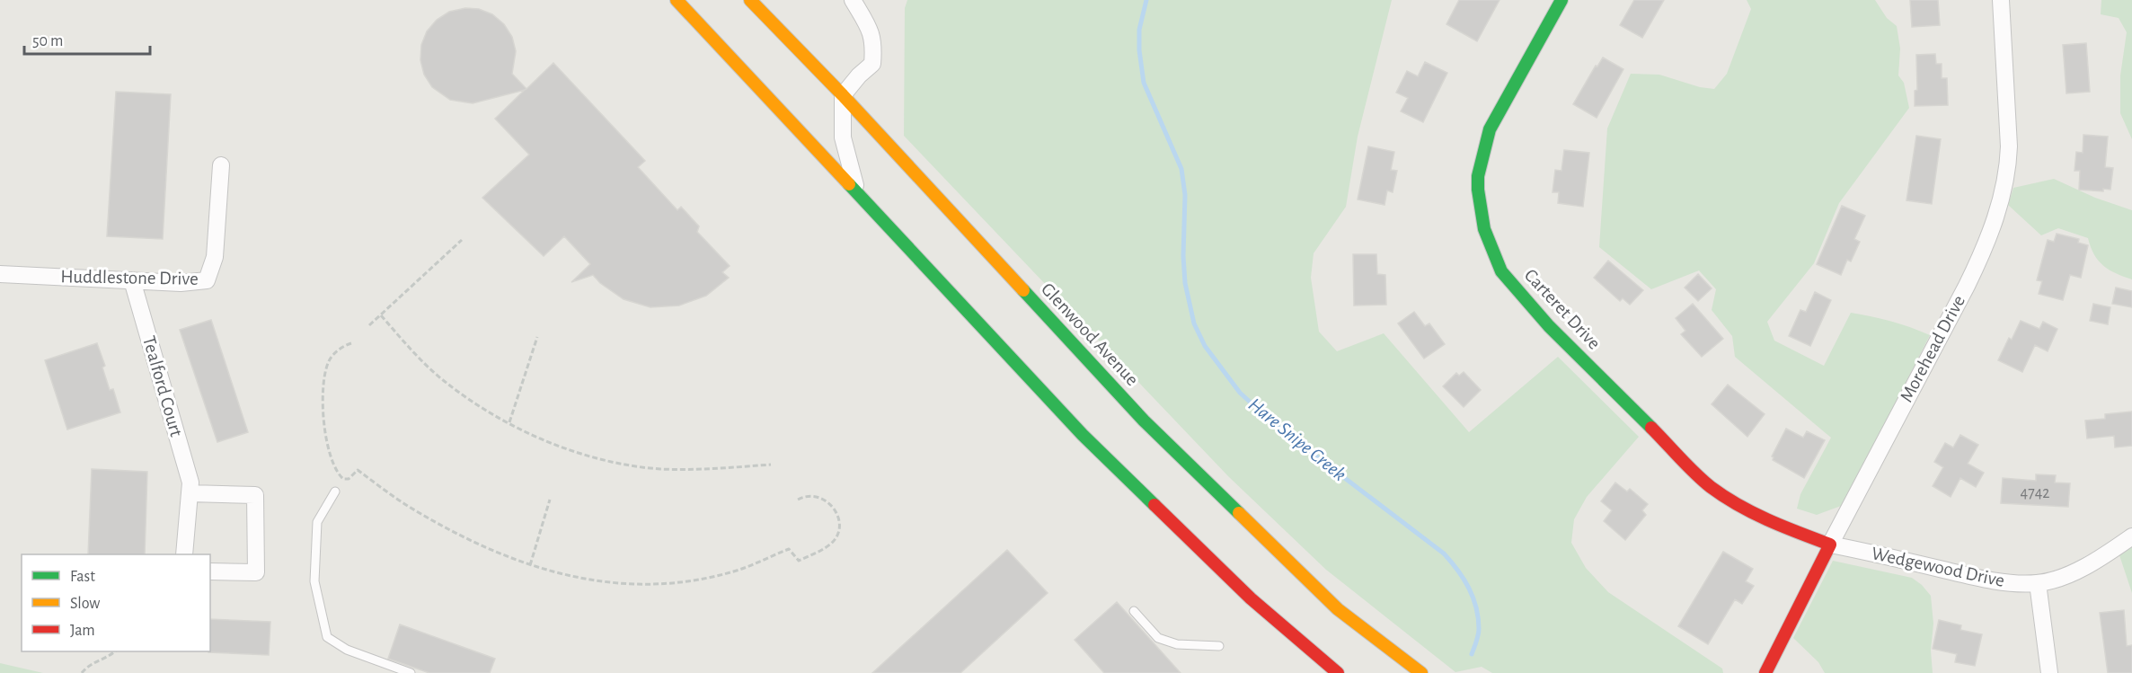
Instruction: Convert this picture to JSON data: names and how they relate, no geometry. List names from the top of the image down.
{
  "streets": {
    "main road": ["Carteret Drive", "Glenwood Avenue", "Morehead Drive"],
    "street": ["Huddlestone Drive", "Tealford Court", "Wedgewood Drive"]
  },
  "crossings": [
    ["Huddlestone Drive", "Tealford Court"],
    ["Carteret Drive", "Morehead Drive"],
    ["Carteret Drive", "Wedgewood Drive"],
    ["Morehead Drive", "Wedgewood Drive"]
  ],
  "water": ["Hare Snipe Creek"],
  "house_numbers": ["4742"],
  "legend": ["Fast", "Slow", "Jam"],
  "scale_bar": "50 m"
}
